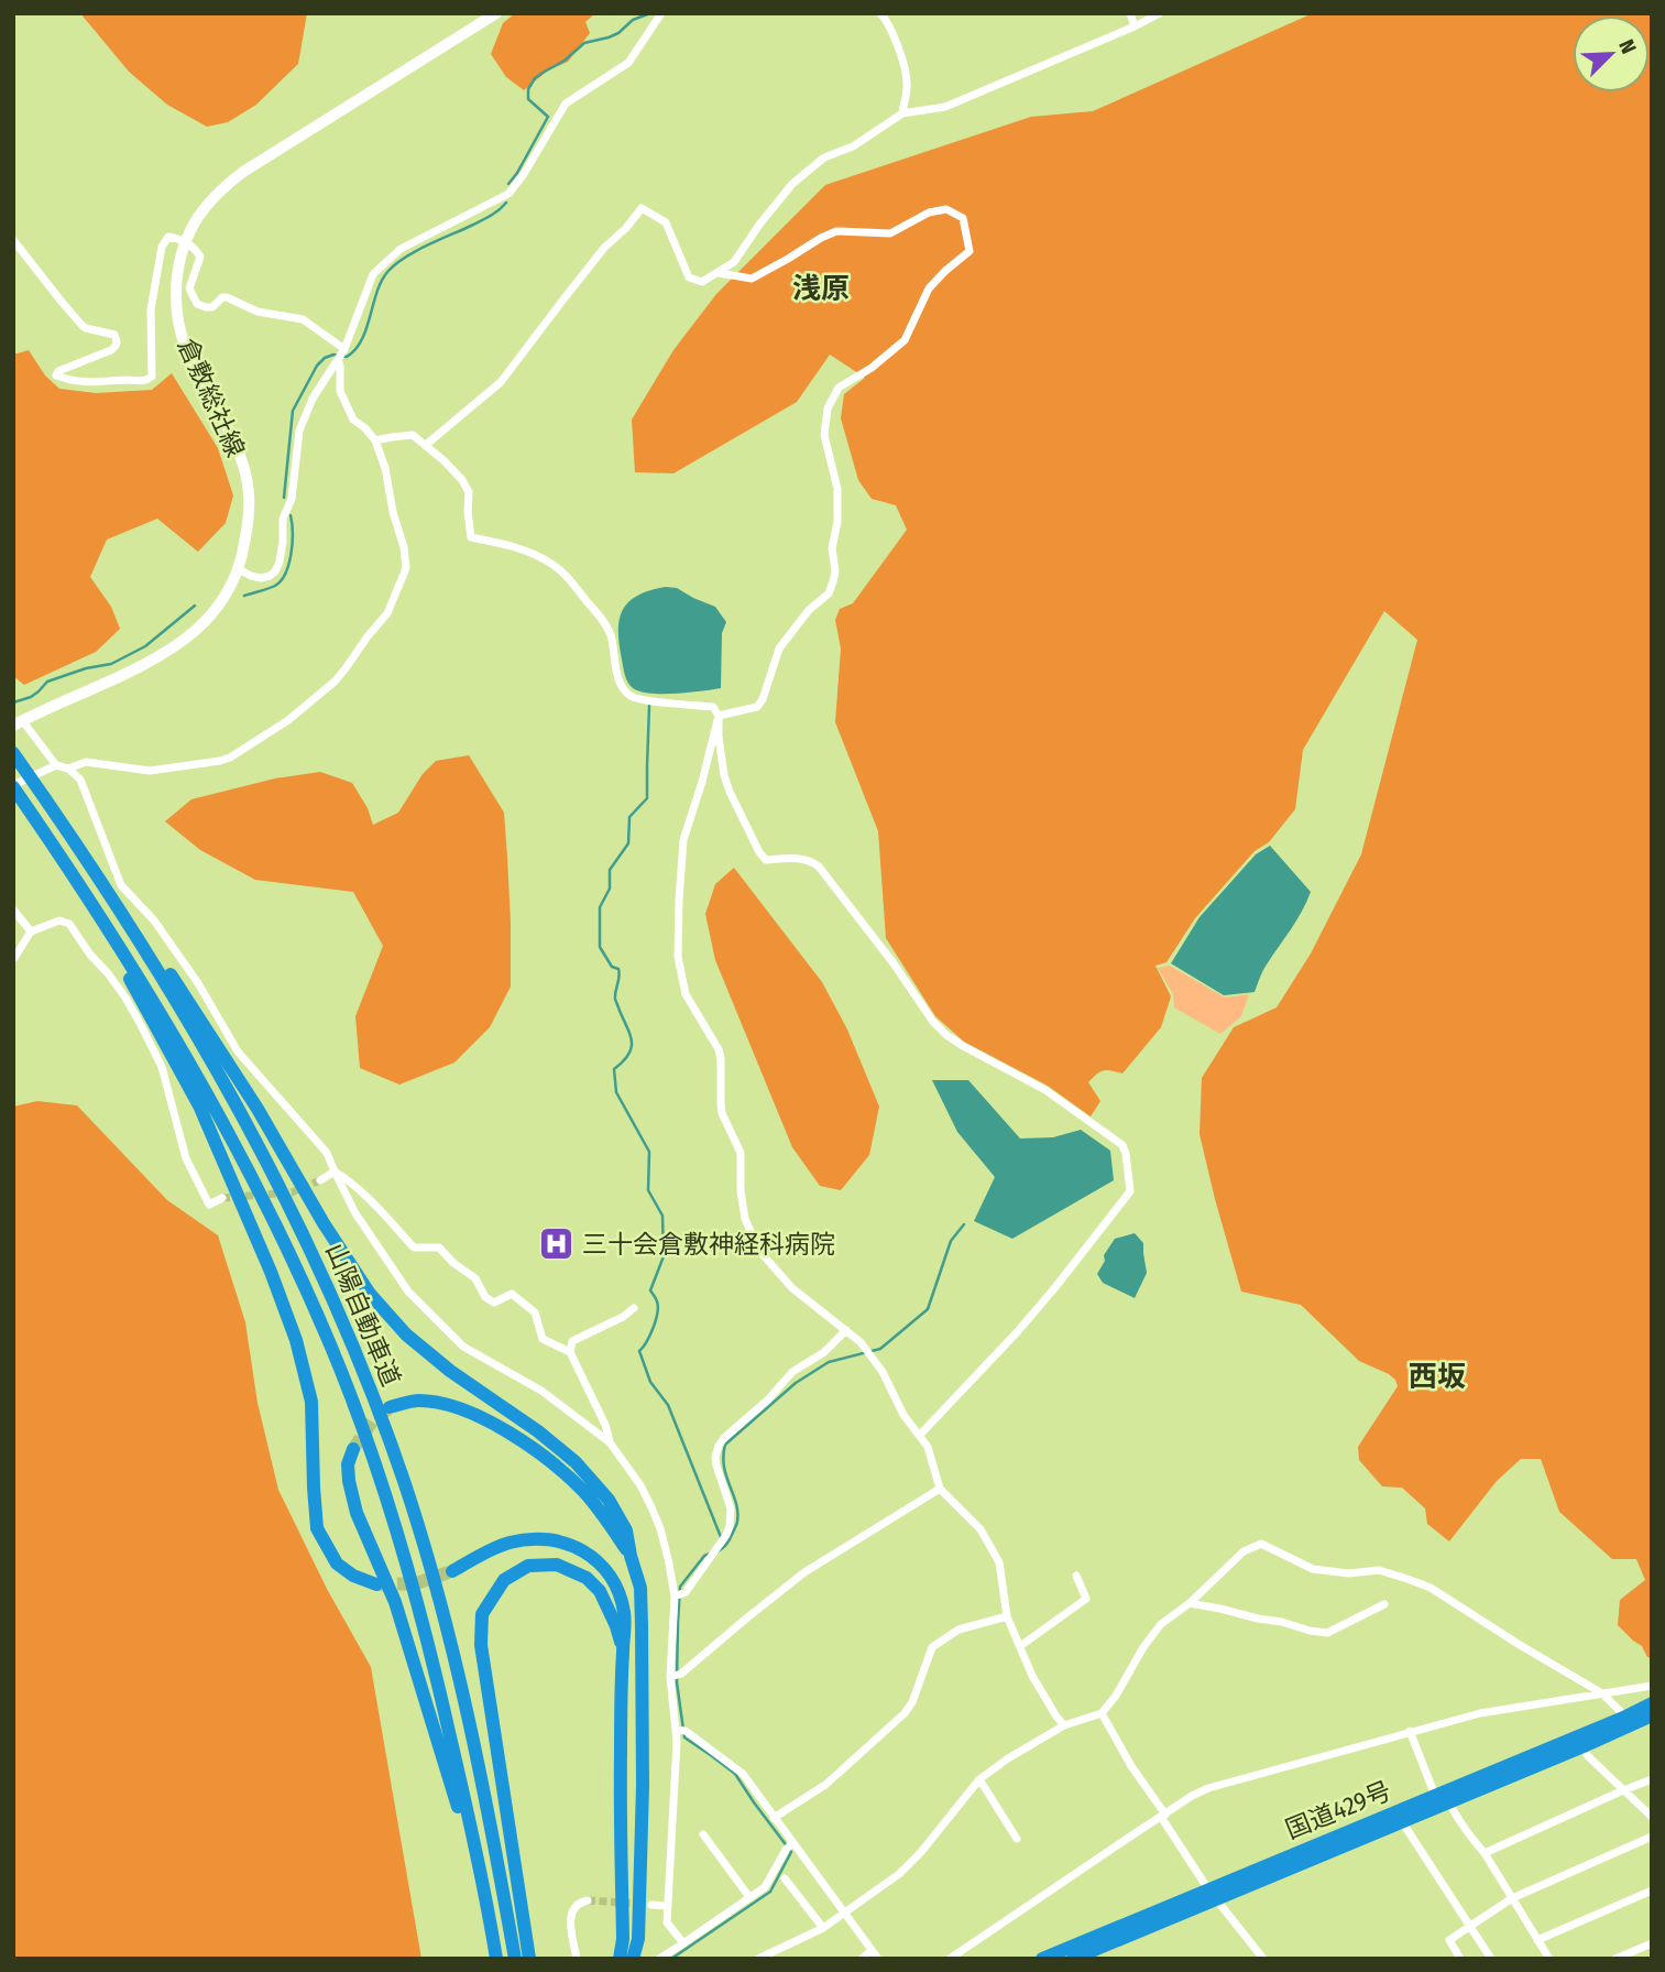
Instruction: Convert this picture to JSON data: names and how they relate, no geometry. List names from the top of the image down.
{
  "streets": {
    "highway": ["山陽自動車道", "国道429号"],
    "main road": ["倉敷総社線"]
  },
  "districts": ["浅原", "西坂"],
  "places": {
    "hospital": ["三十会倉敷神経科病院"]
  },
  "north": "top right"
}
